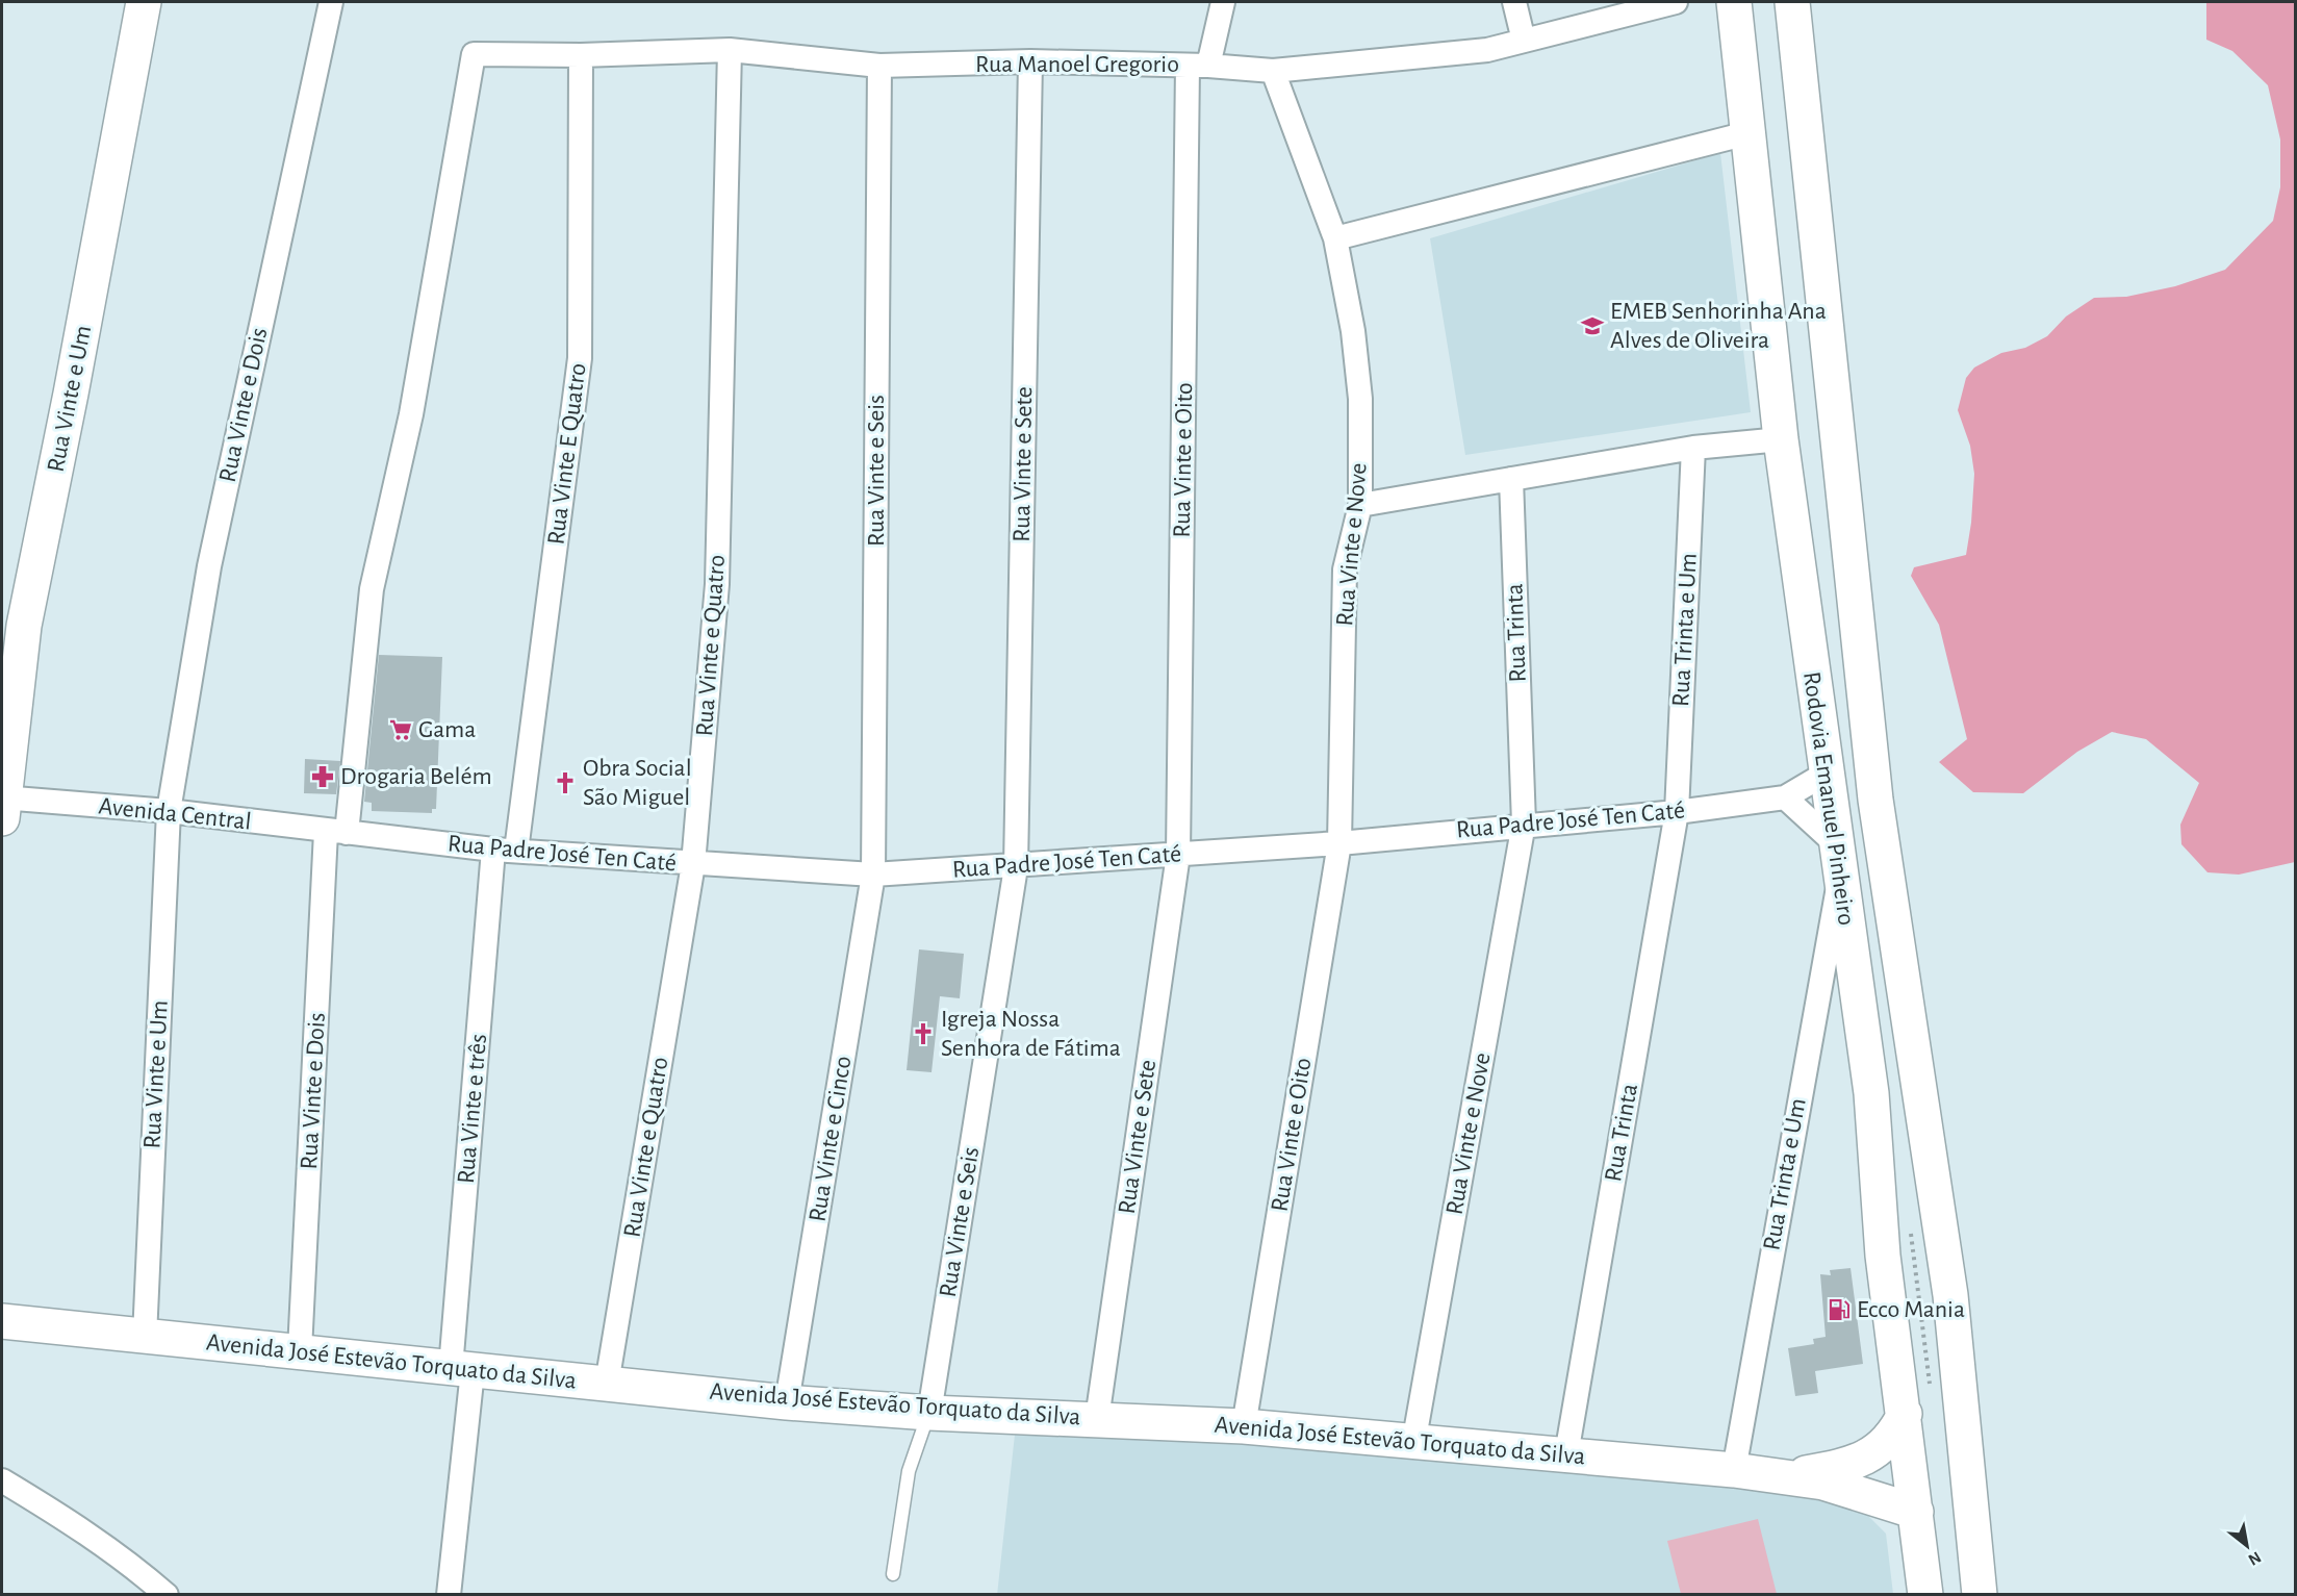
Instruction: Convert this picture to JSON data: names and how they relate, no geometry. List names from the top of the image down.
{
  "streets": {
    "main road": ["Rua Vinte e Um", "Rodovia Emanuel Pinheiro", "Avenida José Estevão Torquato da Silva"],
    "street": [
      "Rua Manoel Gregorio",
      "Rua Vinte e Dois",
      "Rua Vinte E Quatro",
      "Rua Vinte e Oito",
      "Rua Vinte e Sete",
      "Rua Vinte e Seis",
      "Rua Vinte e Nove",
      "Rua Trinta e Um",
      "Rua Trinta",
      "Rua Vinte e Quatro",
      "Avenida Central",
      "Rua Padre José Ten Caté",
      "Rua Vinte e três",
      "Rua Vinte e Cinco"
    ]
  },
  "crossings": [
    ["Rua Manoel Gregorio", "Rua Vinte e Dois"],
    ["Rua Manoel Gregorio", "Rua Vinte E Quatro"],
    ["Rua Manoel Gregorio", "Rua Vinte e Oito"],
    ["Rua Manoel Gregorio", "Rua Vinte e Sete"],
    ["Rua Manoel Gregorio", "Rua Vinte e Seis"],
    ["Rua Manoel Gregorio", "Rua Vinte e Nove"],
    ["Rua Manoel Gregorio", "Rua Vinte e Quatro"],
    ["Rua Vinte e Um", "Rua Vinte e Dois"],
    ["Rua Vinte e Um", "Avenida Central"],
    ["Rua Vinte e Um", "Avenida José Estevão Torquato da Silva"],
    ["Rua Vinte e Dois", "Avenida Central"],
    ["Rua Vinte e Dois", "Rua Padre José Ten Caté"],
    ["Rua Vinte e Dois", "Avenida José Estevão Torquato da Silva"],
    ["Rua Vinte E Quatro", "Rua Padre José Ten Caté"],
    ["Rua Vinte E Quatro", "Rua Vinte e três"],
    ["Rua Vinte e Oito", "Rua Vinte e Sete"],
    ["Rua Vinte e Oito", "Rua Vinte e Nove"],
    ["Rua Vinte e Oito", "Rua Padre José Ten Caté"],
    ["Rua Vinte e Oito", "Avenida José Estevão Torquato da Silva"],
    ["Rua Vinte e Sete", "Rua Vinte e Seis"],
    ["Rua Vinte e Sete", "Rua Padre José Ten Caté"],
    ["Rua Vinte e Sete", "Avenida José Estevão Torquato da Silva"],
    ["Rua Vinte e Seis", "Rua Padre José Ten Caté"],
    ["Rua Vinte e Seis", "Rua Vinte e Cinco"],
    ["Rua Vinte e Seis", "Avenida José Estevão Torquato da Silva"],
    ["Rua Vinte e Nove", "Rua Trinta"],
    ["Rua Vinte e Nove", "Rua Padre José Ten Caté"],
    ["Rua Vinte e Nove", "Avenida José Estevão Torquato da Silva"],
    ["Rua Trinta e Um", "Rua Trinta"],
    ["Rua Trinta e Um", "Rodovia Emanuel Pinheiro"],
    ["Rua Trinta e Um", "Rua Padre José Ten Caté"],
    ["Rua Trinta e Um", "Avenida José Estevão Torquato da Silva"],
    ["Rua Trinta", "Rua Padre José Ten Caté"],
    ["Rua Trinta", "Avenida José Estevão Torquato da Silva"],
    ["Rua Vinte e Quatro", "Rua Padre José Ten Caté"],
    ["Rua Vinte e Quatro", "Avenida José Estevão Torquato da Silva"],
    ["Rodovia Emanuel Pinheiro", "Avenida José Estevão Torquato da Silva"],
    ["Avenida Central", "Rua Padre José Ten Caté"],
    ["Rua Padre José Ten Caté", "Rua Vinte e três"],
    ["Rua Padre José Ten Caté", "Rua Vinte e Cinco"],
    ["Rua Vinte e três", "Avenida José Estevão Torquato da Silva"],
    ["Rua Vinte e Cinco", "Avenida José Estevão Torquato da Silva"]
  ],
  "places": {
    "school or university": ["EMEB Senhorinha Ana Alves de Oliveira"],
    "supermarket": ["Gama"],
    "pharmacy": ["Drogaria Belém"],
    "church": ["Obra Social São Miguel", "Igreja Nossa Senhora de Fátima"],
    "fuel station": ["Ecco Mania"]
  },
  "north": "bottom right"
}
